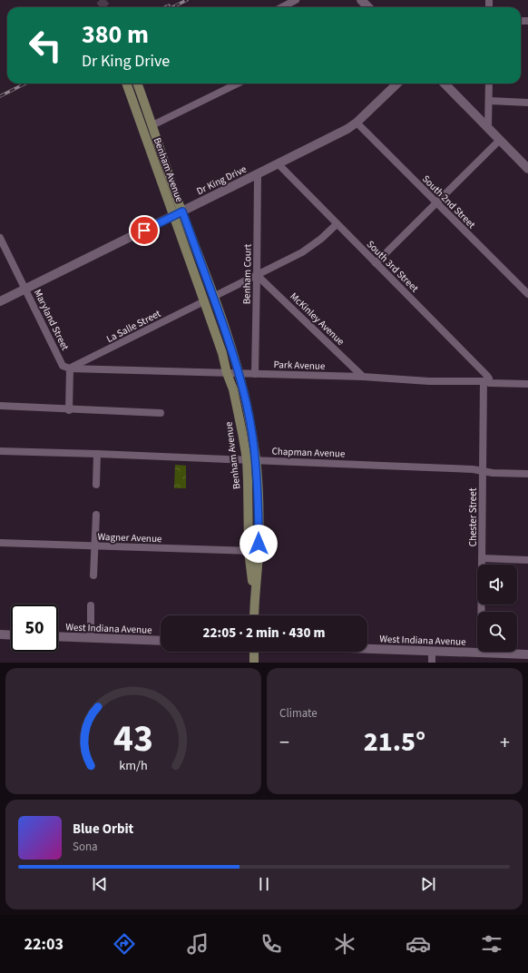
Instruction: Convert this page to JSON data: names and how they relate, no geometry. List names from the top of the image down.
{
  "streets": {
    "main road": ["Benham Avenue"],
    "street": [
      "Dr King Drive",
      "South 2nd Street",
      "South 3rd Street",
      "Benham Court",
      "McKinley Avenue",
      "Maryland Street",
      "La Salle Street",
      "Park Avenue",
      "Chapman Avenue",
      "Chester Street",
      "Wagner Avenue",
      "West Indiana Avenue"
    ]
  },
  "crossings": [
    ["Benham Avenue", "Dr King Drive"],
    ["Benham Avenue", "La Salle Street"],
    ["Benham Avenue", "Park Avenue"],
    ["Benham Avenue", "Chapman Avenue"],
    ["Benham Avenue", "Wagner Avenue"],
    ["Dr King Drive", "South 2nd Street"],
    ["Dr King Drive", "South 3rd Street"],
    ["Dr King Drive", "Benham Court"],
    ["Dr King Drive", "Maryland Street"],
    ["South 3rd Street", "Park Avenue"],
    ["South 3rd Street", "Chester Street"],
    ["Benham Court", "McKinley Avenue"],
    ["Benham Court", "Park Avenue"],
    ["McKinley Avenue", "Park Avenue"],
    ["Maryland Street", "La Salle Street"],
    ["Maryland Street", "Park Avenue"],
    ["La Salle Street", "Park Avenue"],
    ["Park Avenue", "Chester Street"],
    ["Chapman Avenue", "Chester Street"],
    ["Chester Street", "West Indiana Avenue"]
  ],
  "page": {
    "turn": ["380 m", "Dr King Drive"],
    "limit": "50",
    "trip": "22:05 · 2 min · 430 m",
    "tile": "Climate",
    "heat": ["−", "21.5°", "+"],
    "song": ["Blue Orbit", "Sona"],
    "tabs": "22:03",
    "gauge": ["43", "km/h"]
  }
}
